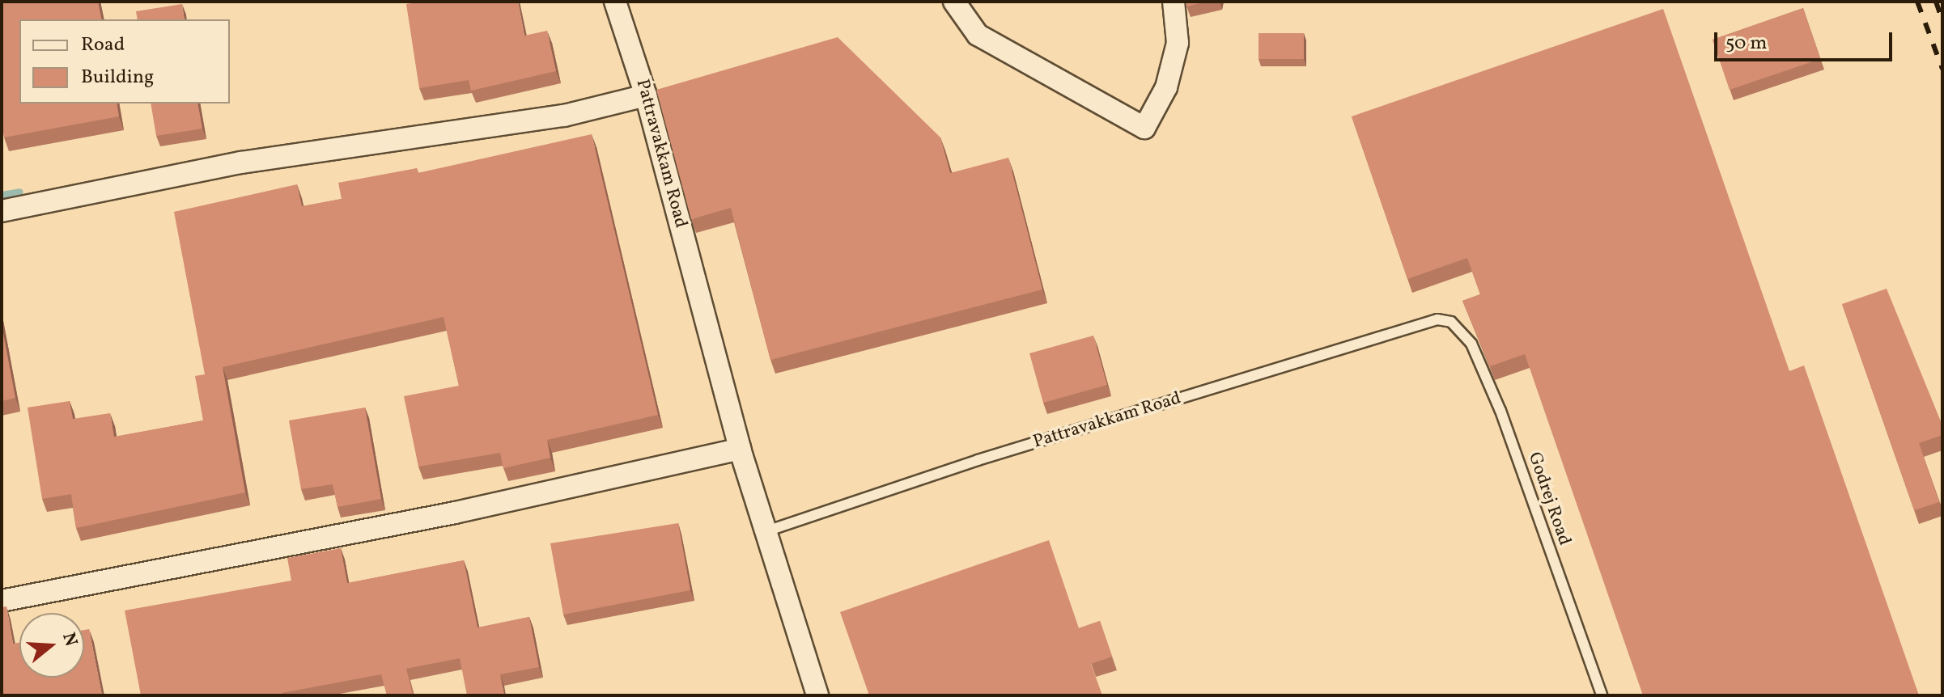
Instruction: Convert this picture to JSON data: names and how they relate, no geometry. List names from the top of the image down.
{
  "streets": {
    "street": ["Pattravakkam Road"],
    "lane": ["Godrej Road"]
  },
  "crossings": [
    ["Pattravakkam Road", "Godrej Road"]
  ],
  "legend": ["Road", "Building"],
  "scale_bar": "50 m",
  "north": "right"
}
